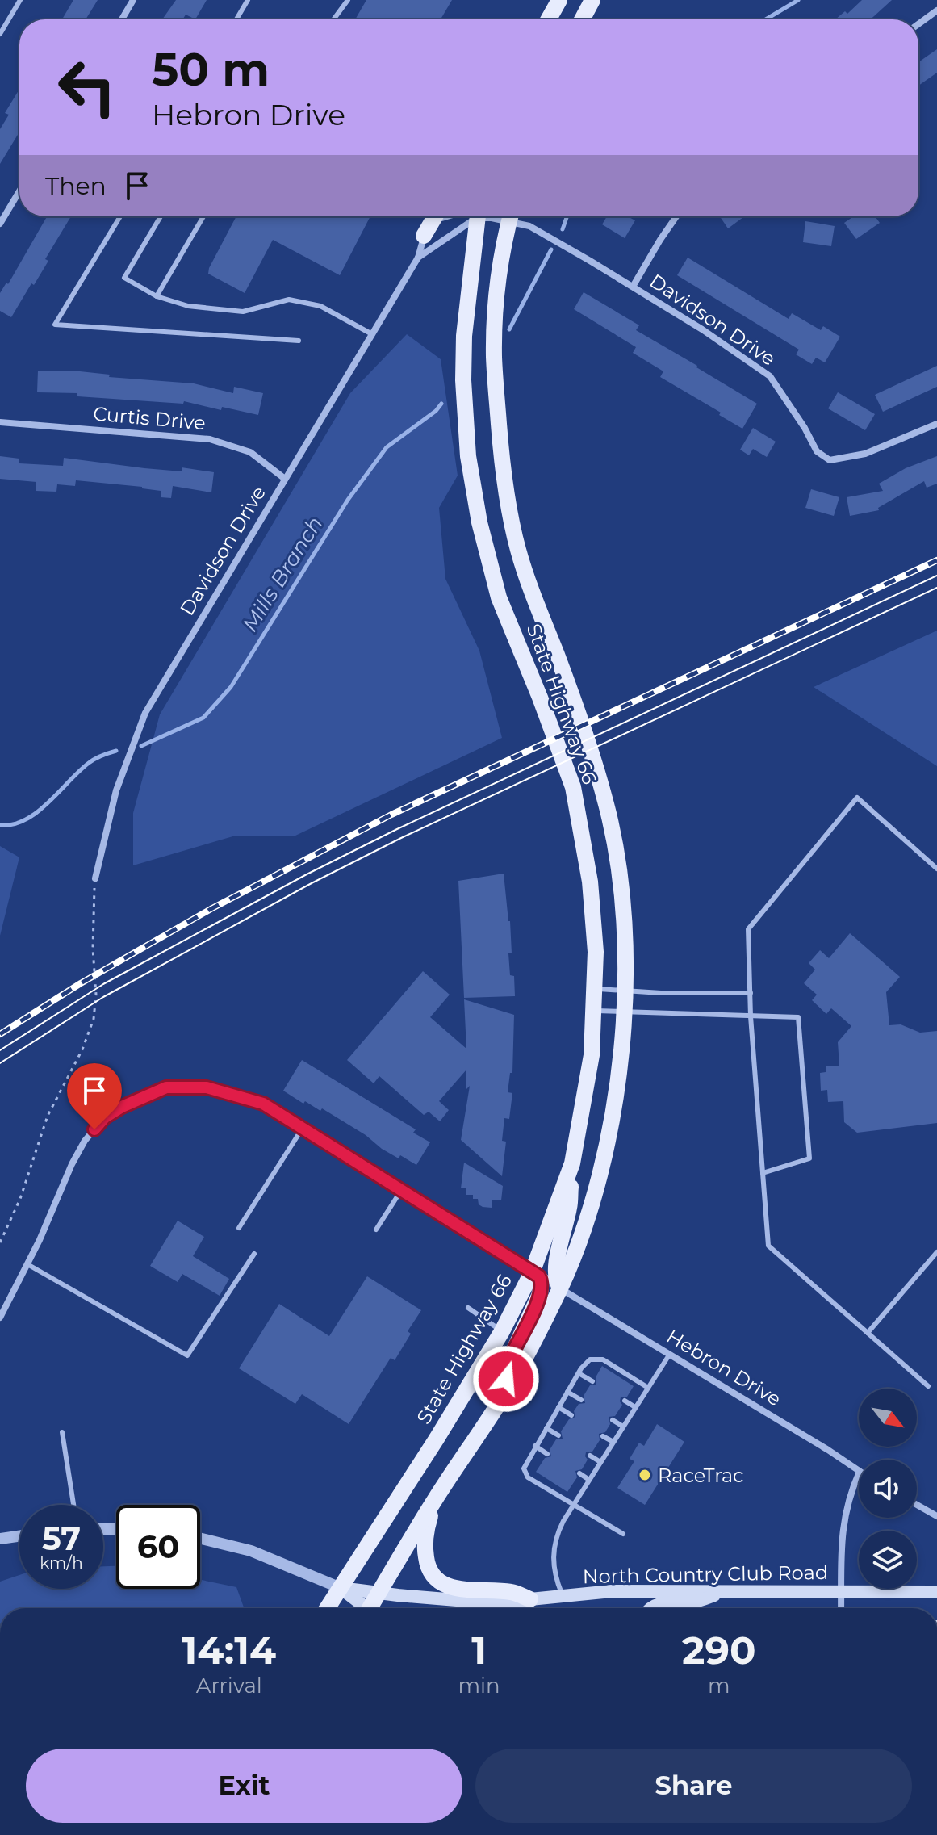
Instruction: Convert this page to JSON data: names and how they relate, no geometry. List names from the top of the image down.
{
  "streets": {
    "main road": ["State Highway 66", "North Country Club Road"],
    "street": ["Davidson Drive", "Curtis Drive", "Hebron Drive"]
  },
  "crossings": [
    ["Davidson Drive", "Curtis Drive"],
    ["State Highway 66", "Hebron Drive"],
    ["State Highway 66", "North Country Club Road"]
  ],
  "water": ["Mills Branch"],
  "places": ["RaceTrac"],
  "north": "bottom right",
  "page": {
    "turn": ["50 m", "Hebron Drive"],
    "then": "Then",
    "speed": "57 km/h",
    "limit": "60",
    "eta": [
      "14:14",
      "Arrival",
      "1",
      "min",
      "290",
      "m"
    ],
    "buttons": ["Exit", "Share"]
  }
}
